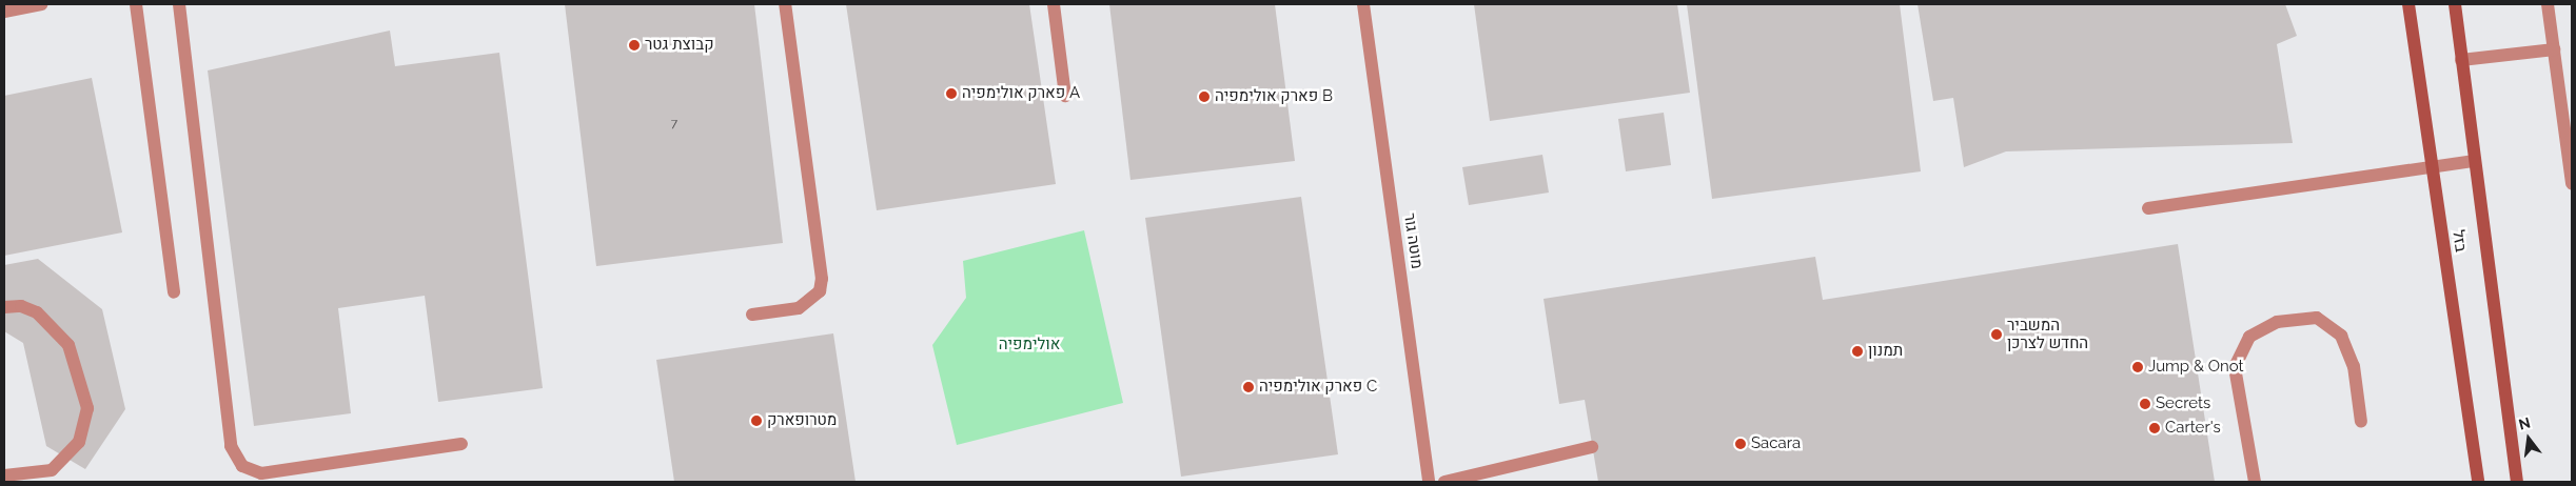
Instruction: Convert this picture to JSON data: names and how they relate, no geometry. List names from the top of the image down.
{
  "streets": {
    "street": ["מוטה גור", "בזל"]
  },
  "parks": ["אולימפיה"],
  "places": [
    "קבוצת גטר",
    "פארק אולימפיה A",
    "פארק אולימפיה B",
    "המשביר החדש לצרכן",
    "תמנון",
    "Jump & Onot",
    "פארק אולימפיה C",
    "Secrets",
    "מטרופארק",
    "Carter's",
    "Sacara"
  ],
  "house_numbers": ["7"],
  "north": "top"
}
